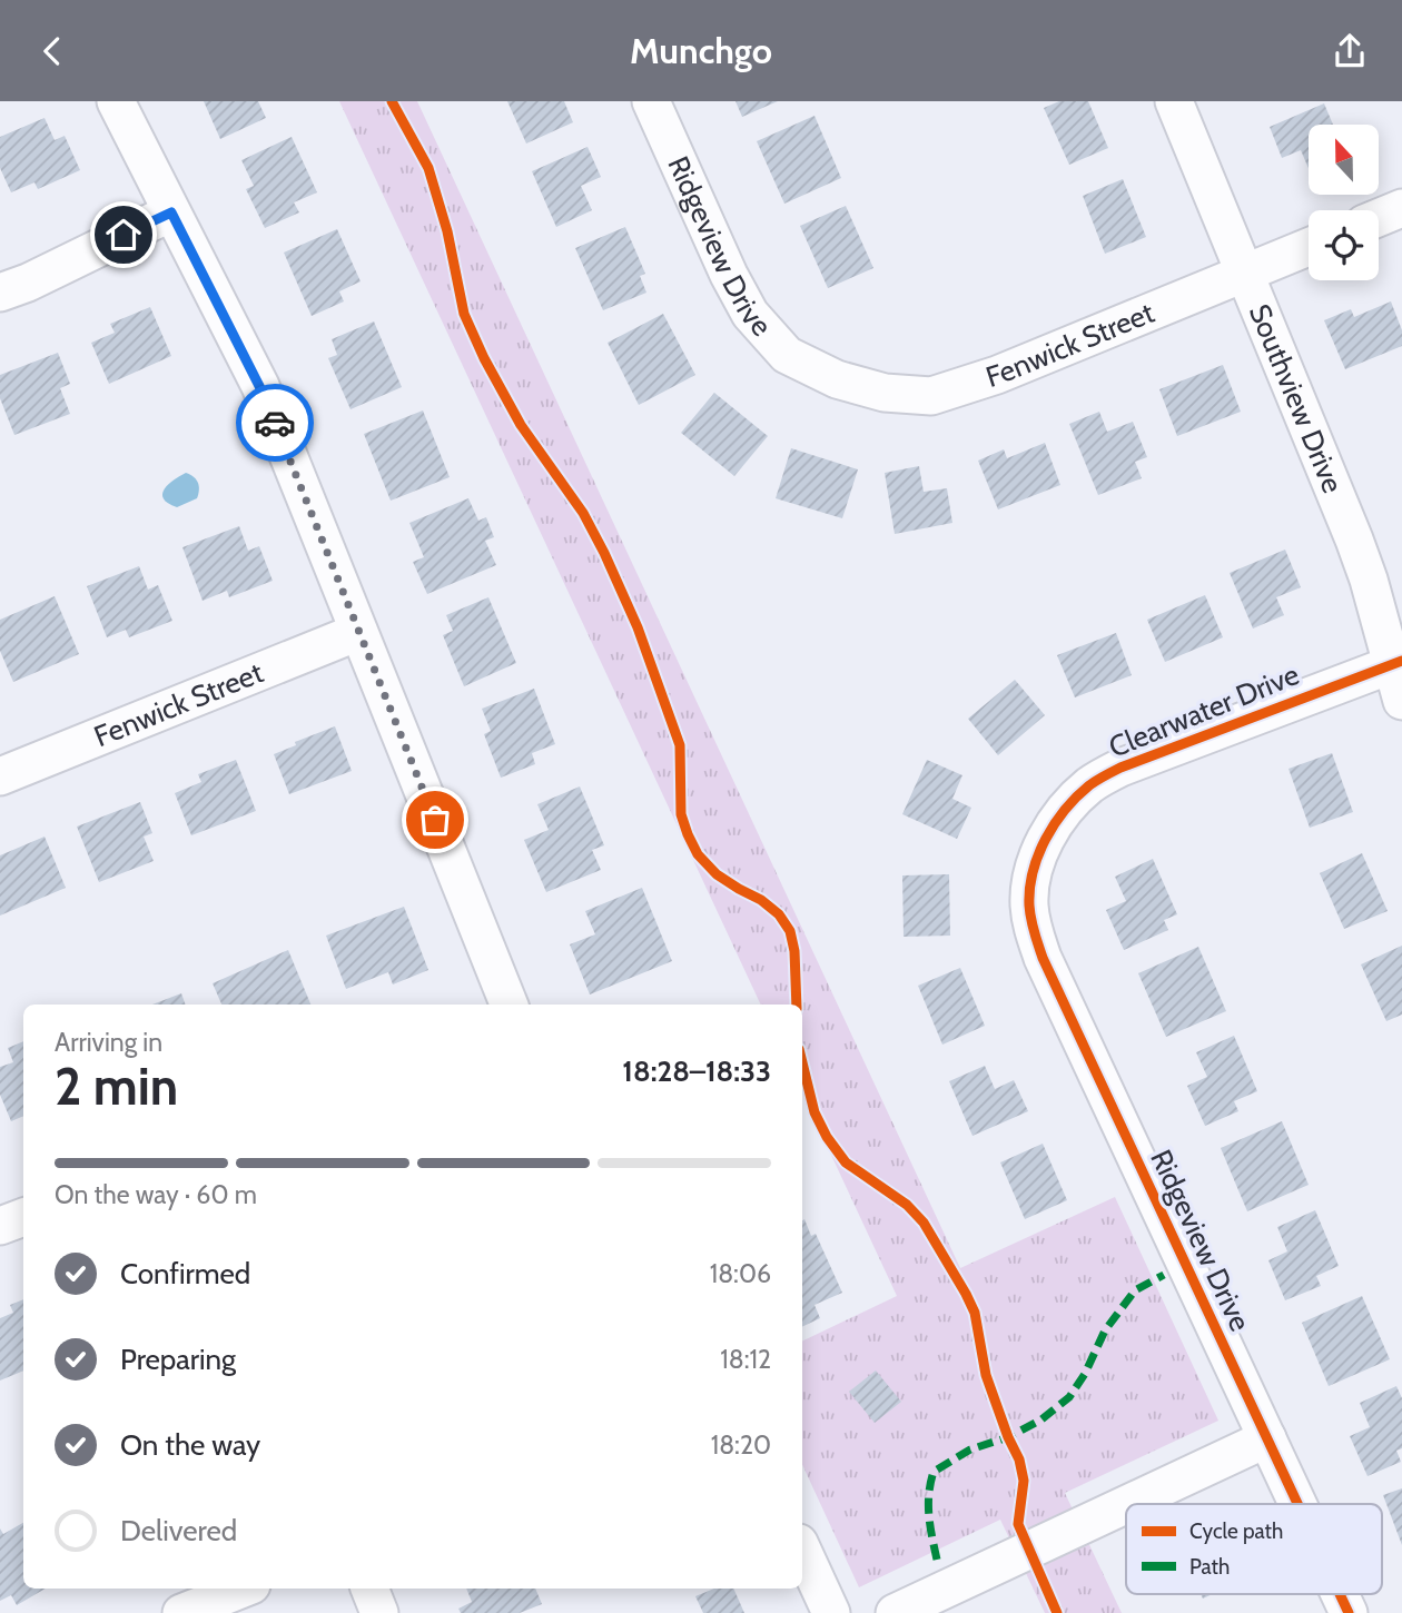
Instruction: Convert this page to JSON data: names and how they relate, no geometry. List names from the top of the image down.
{
  "streets": {
    "street": [
      "Ridgeview Drive",
      "Fenwick Street",
      "Southview Drive",
      "Clearwater Drive"
    ]
  },
  "crossings": [
    ["Ridgeview Drive", "Fenwick Street"],
    ["Ridgeview Drive", "Clearwater Drive"],
    ["Fenwick Street", "Southview Drive"],
    ["Southview Drive", "Clearwater Drive"]
  ],
  "legend": ["Cycle path", "Path"],
  "north": "top",
  "page": {
    "header": "Munchgo",
    "heading": ["2 min", "Arriving in", "18:28–18:33"],
    "bar": "On the way · 60 m",
    "list": [
      ["Confirmed", "18:06"],
      ["Preparing", "18:12"],
      ["On the way", "18:20"],
      "Delivered"
    ]
  }
}
